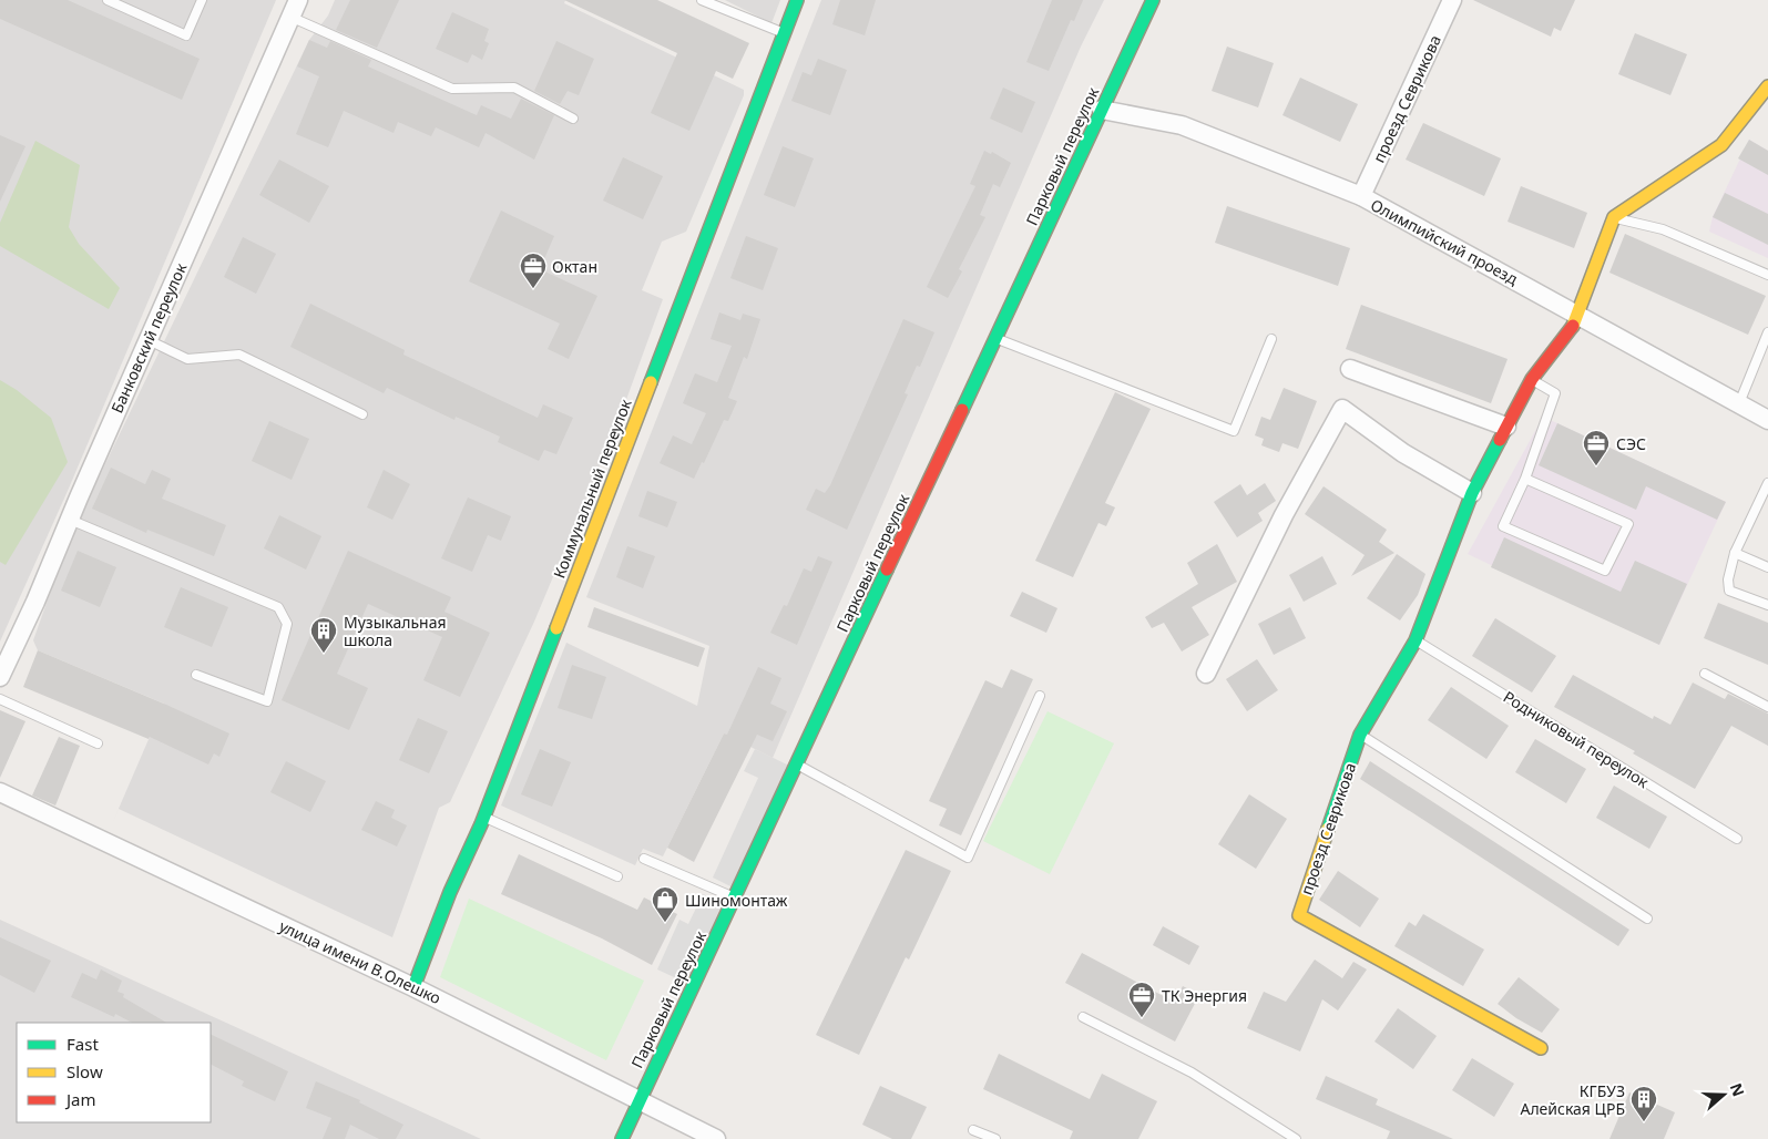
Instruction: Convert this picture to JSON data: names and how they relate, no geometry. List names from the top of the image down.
{
  "streets": {
    "street": [
      "проезд Севрикова",
      "Парковый переулок",
      "Олимпийский проезд",
      "Банковский переулок",
      "Коммунальный переулок",
      "улица имени В.Олешко"
    ],
    "lane": ["Родниковый переулок"]
  },
  "crossings": [
    ["проезд Севрикова", "Олимпийский проезд"],
    ["проезд Севрикова", "Родниковый переулок"],
    ["Парковый переулок", "Олимпийский проезд"],
    ["Парковый переулок", "улица имени В.Олешко"],
    ["Коммунальный переулок", "улица имени В.Олешко"]
  ],
  "places": {
    "office": ["Октан", "СЭС", "ТК Энергия"],
    "building": ["Музыкальная школа", "КГБУЗ Алейская ЦРБ"],
    "shop": ["Шиномонтаж"]
  },
  "legend": ["Fast", "Slow", "Jam"],
  "north": "right"
}
